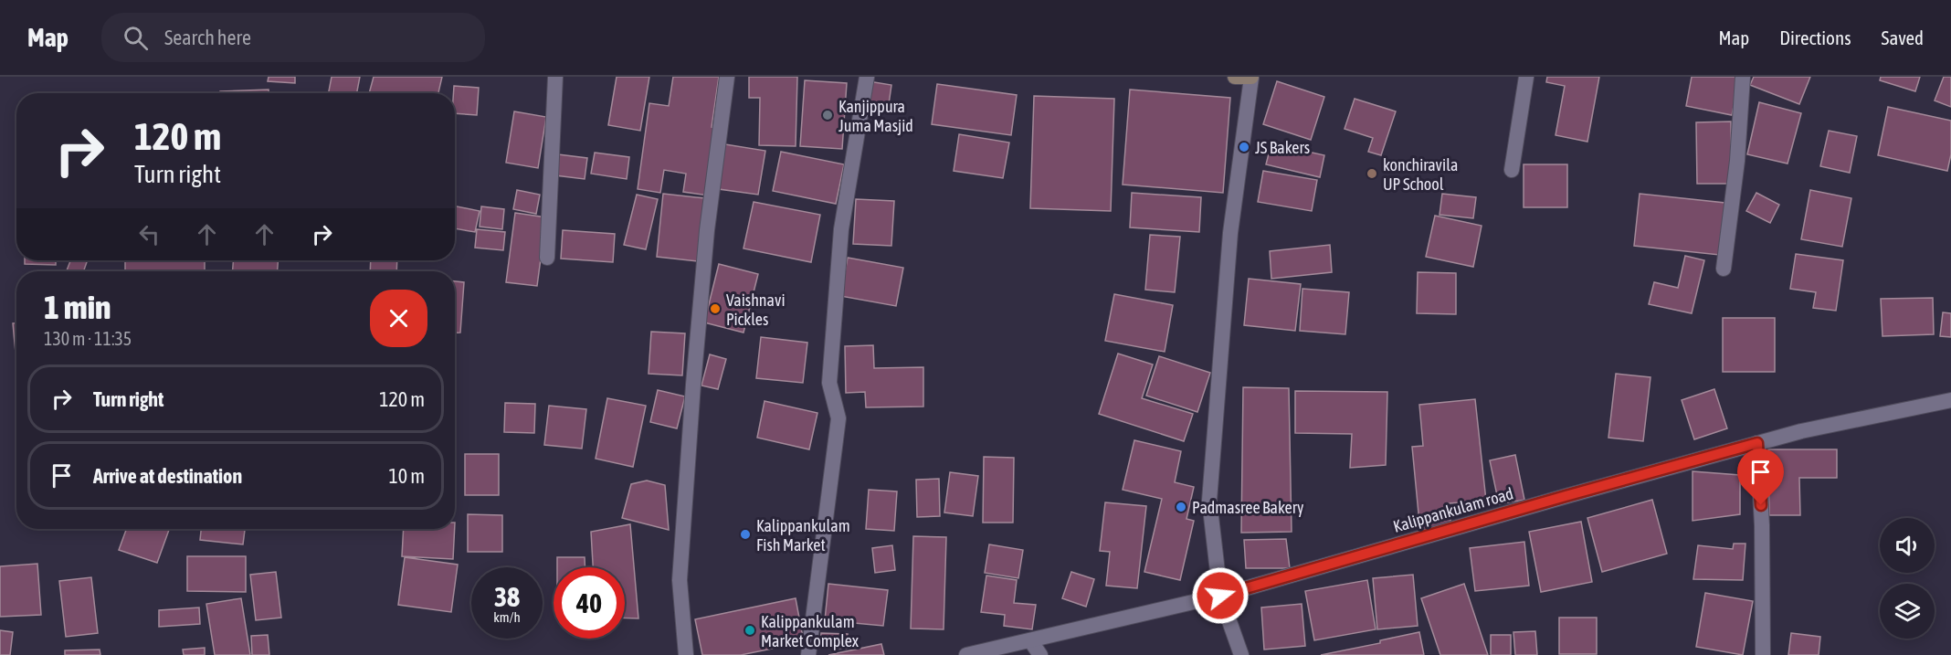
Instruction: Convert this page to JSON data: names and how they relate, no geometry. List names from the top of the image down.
{
  "streets": {
    "street": ["Kalippankulam road"]
  },
  "places": [
    "Kanjippura Juma Masjid",
    "JS Bakers",
    "konchiravila UP School",
    "Vaishnavi Pickles",
    "Padmasree Bakery",
    "Kalippankulam Fish Market",
    "Kalippankulam Market Complex"
  ],
  "page": {
    "header": "Map",
    "search": "Search here",
    "nav": ["Map", "Directions", "Saved"],
    "turn": ["120 m", "Turn right"],
    "heading": ["1 min", "130 m · 11:35"],
    "list": [
      {
        "name": "Turn right",
        "value": "120 m"
      },
      {
        "name": "Arrive at destination",
        "value": "10 m"
      }
    ],
    "speed": "38 km/h",
    "limit": "40"
  }
}
